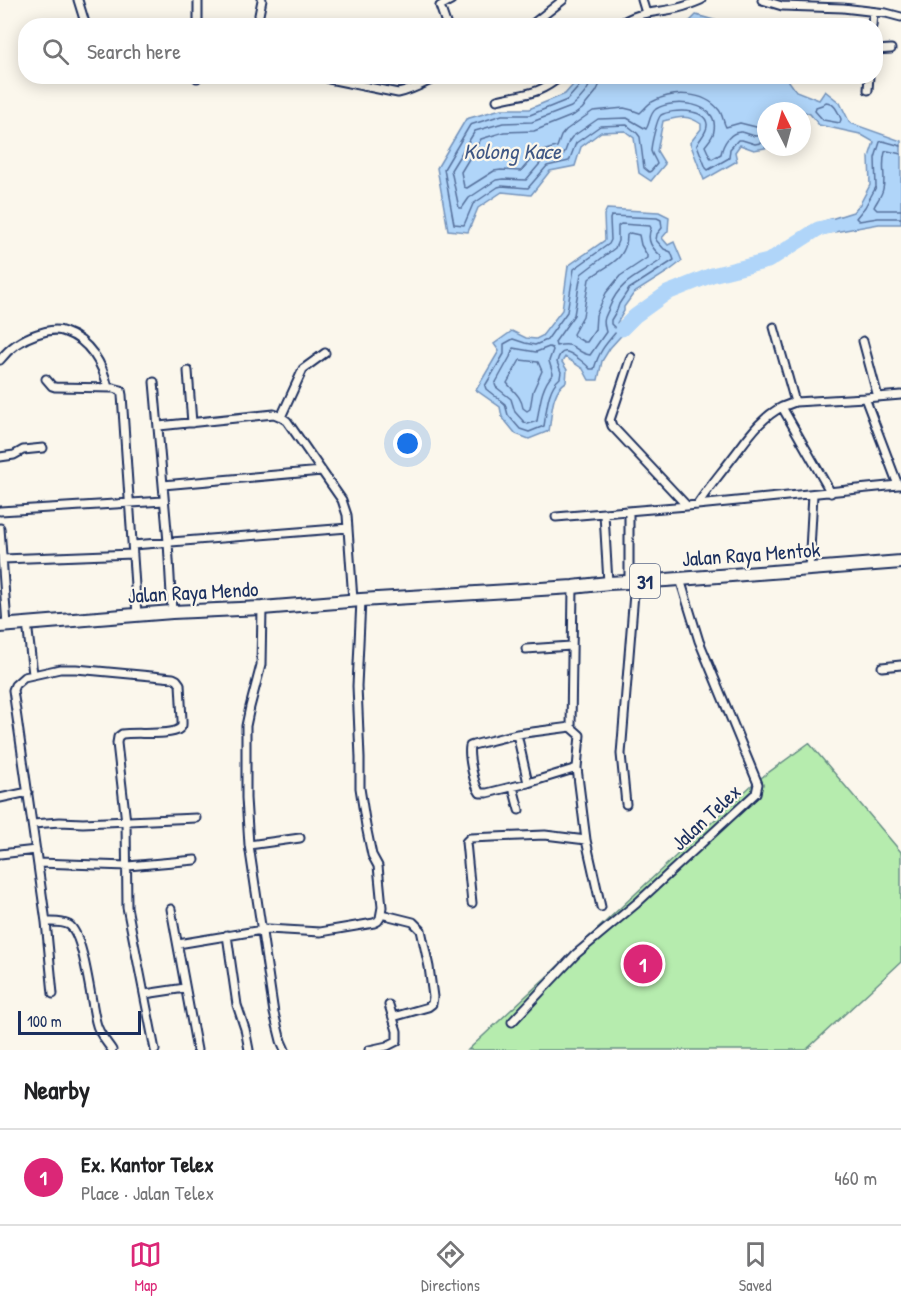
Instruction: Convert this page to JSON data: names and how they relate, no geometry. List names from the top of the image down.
{
  "streets": {
    "highway": ["Jalan Raya Mentok", "31", "Jalan Raya Mendo"],
    "street": ["Jalan Telex"]
  },
  "crossings": [
    ["Jalan Raya Mentok", "Jalan Raya Mendo"],
    ["Jalan Raya Mentok", "Jalan Telex"]
  ],
  "water": ["Kolong Kace"],
  "scale_bar": "100 m",
  "north": "top",
  "page": {
    "search": "Search here",
    "pins": "1",
    "scale": "100 m",
    "heading": "Nearby",
    "list": [
      {
        "mark": "1",
        "name": "Ex. Kantor Telex",
        "note": "Place · Jalan Telex",
        "value": "460 m"
      }
    ],
    "nav": ["Map", "Directions", "Saved"]
  }
}
